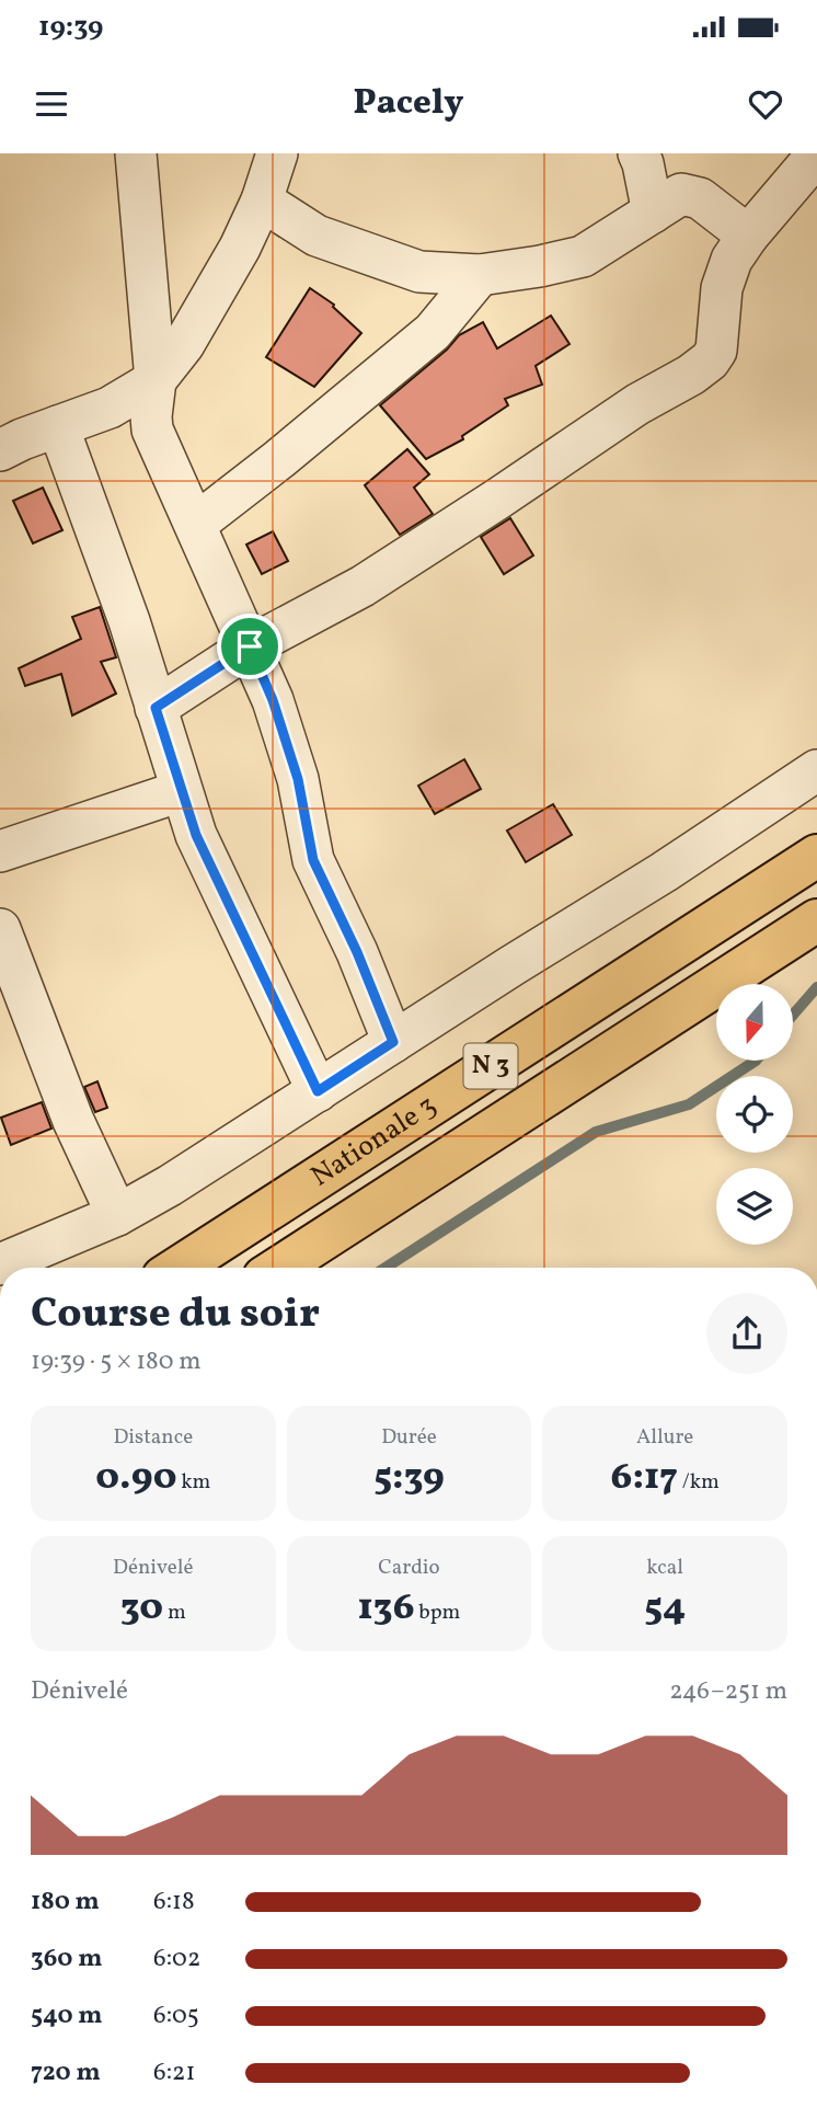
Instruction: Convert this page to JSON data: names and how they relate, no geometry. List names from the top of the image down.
{
  "streets": {
    "main road": ["N 3", "Nationale 3"]
  },
  "north": "bottom",
  "page": {
    "status": "19:39",
    "header": "Pacely",
    "heading": ["Course du soir", "19:39 · 5 × 180 m"],
    "stats": [
      ["Distance", "0.90 km"],
      ["Durée", "5:39"],
      ["Allure", "6:17 /km"],
      ["Dénivelé", "30 m"],
      ["Cardio", "136 bpm"],
      ["kcal", "54"]
    ],
    "chart": ["Dénivelé", "246–251 m"],
    "list": [
      {
        "name": "180 m",
        "note": "6:18"
      },
      {
        "name": "360 m",
        "note": "6:02"
      },
      {
        "name": "540 m",
        "note": "6:05"
      },
      {
        "name": "720 m",
        "note": "6:21"
      }
    ]
  }
}
